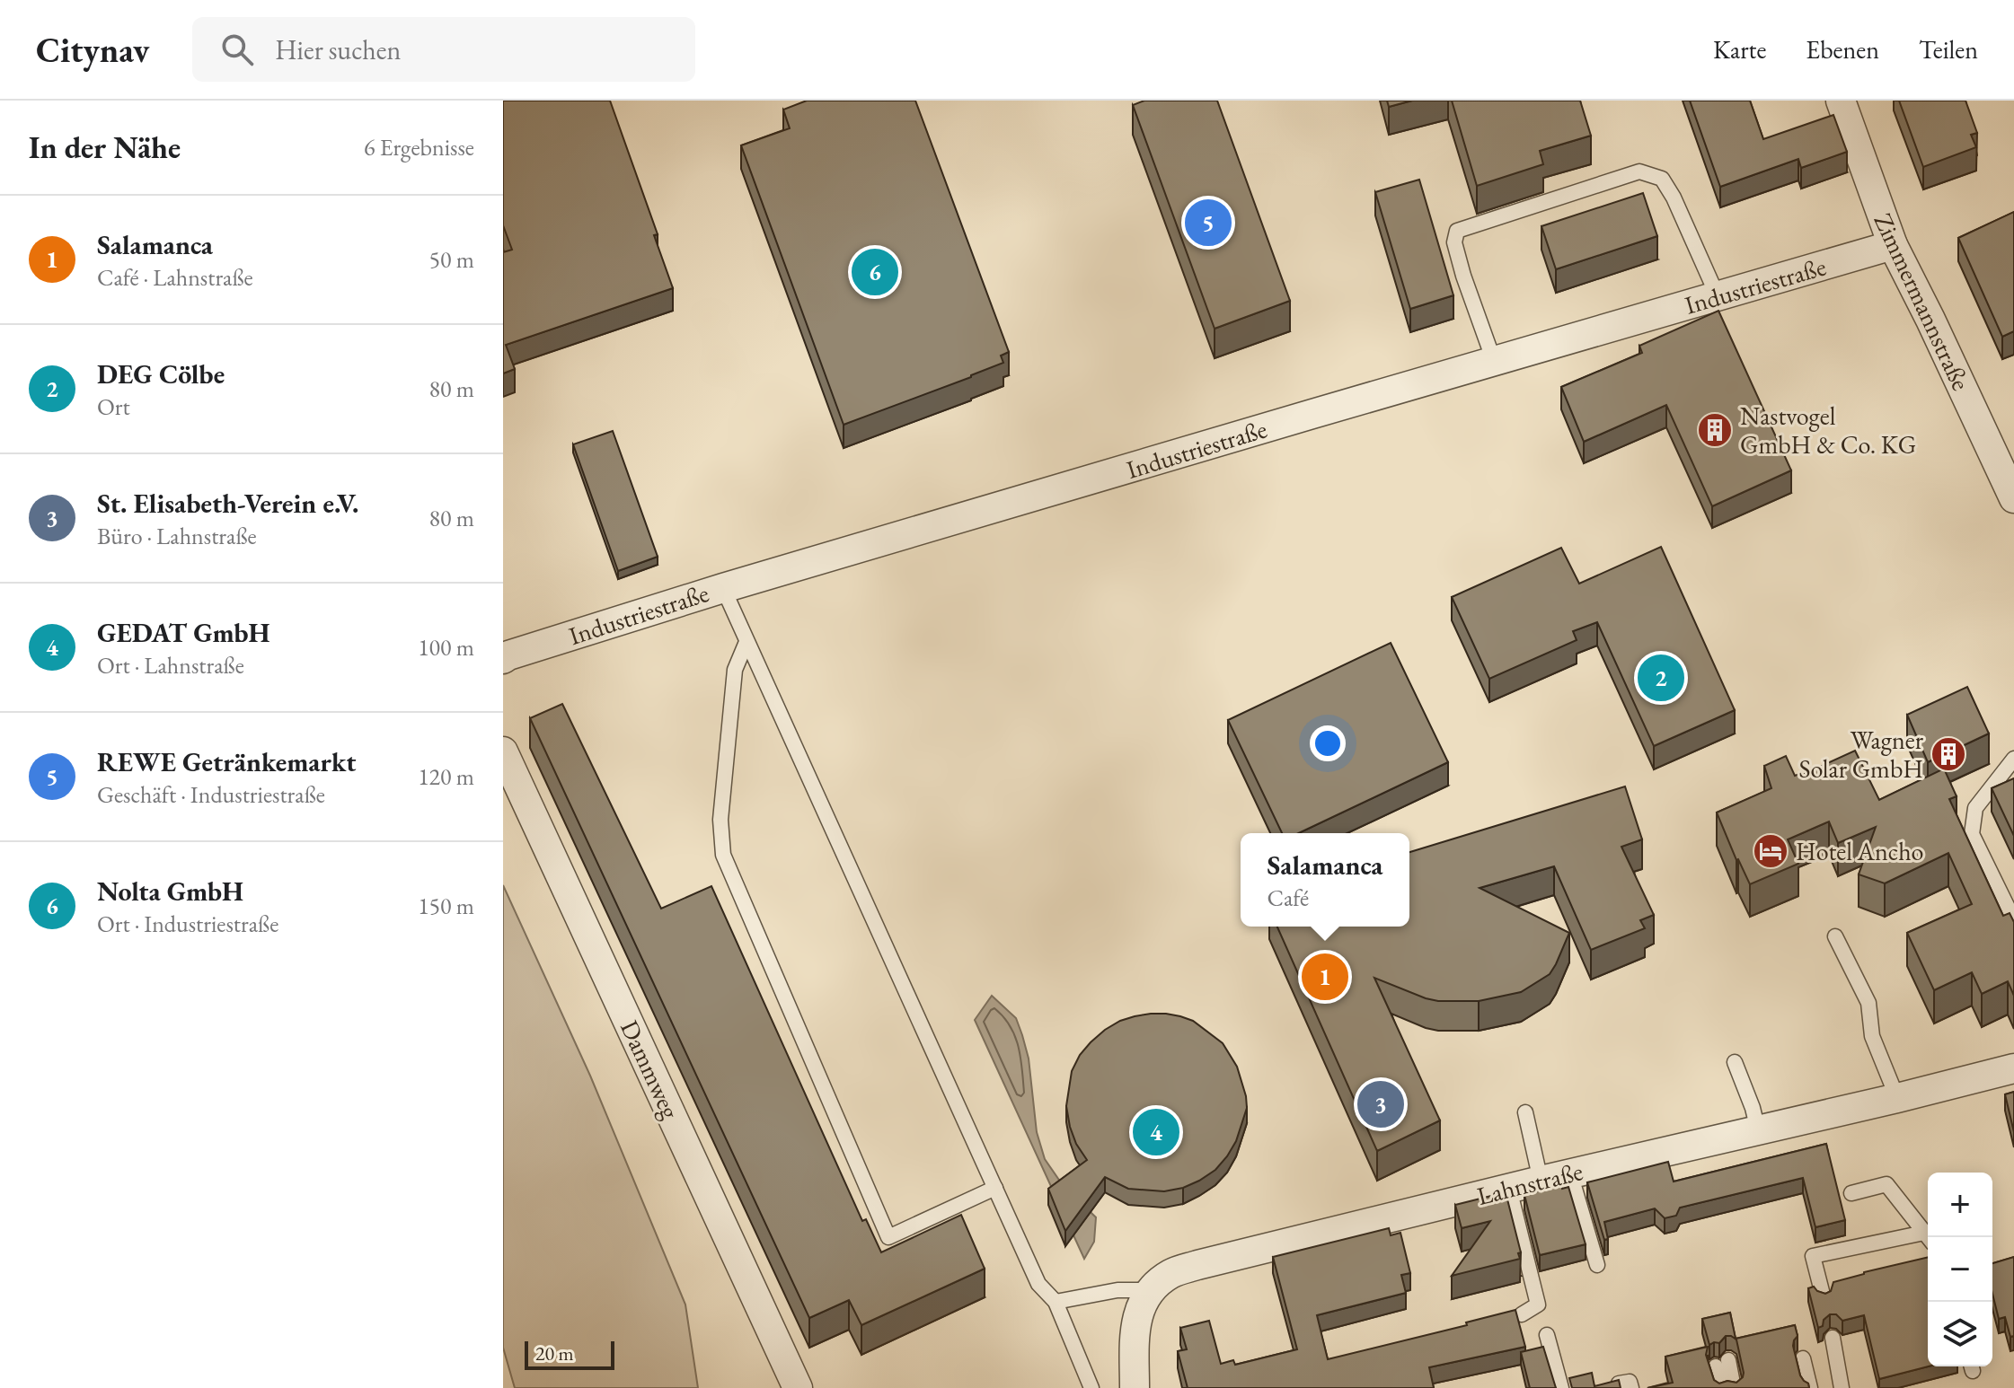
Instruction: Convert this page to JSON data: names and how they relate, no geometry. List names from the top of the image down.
{
  "streets": {
    "street": [
      "Industriestraße",
      "Zimmermannstraße",
      "Dammweg",
      "Lahnstraße"
    ]
  },
  "crossings": [
    ["Industriestraße", "Zimmermannstraße"]
  ],
  "places": {
    "building": ["Nastvogel GmbH & Co. KG", "Wagner Solar GmbH"],
    "hotel": ["Hotel Ancho"]
  },
  "scale_bar": "20 m",
  "page": {
    "header": "Citynav",
    "search": "Hier suchen",
    "nav": ["Karte", "Ebenen", "Teilen"],
    "heading": ["In der Nähe", "6 Ergebnisse"],
    "list": [
      {
        "mark": "1",
        "name": "Salamanca",
        "note": "Café · Lahnstraße",
        "value": "50 m"
      },
      {
        "mark": "2",
        "name": "DEG Cölbe",
        "note": "Ort",
        "value": "80 m"
      },
      {
        "mark": "3",
        "name": "St. Elisabeth-Verein e.V.",
        "note": "Büro · Lahnstraße",
        "value": "80 m"
      },
      {
        "mark": "4",
        "name": "GEDAT GmbH",
        "note": "Ort · Lahnstraße",
        "value": "100 m"
      },
      {
        "mark": "5",
        "name": "REWE Getränkemarkt",
        "note": "Geschäft · Industriestraße",
        "value": "120 m"
      },
      {
        "mark": "6",
        "name": "Nolta GmbH",
        "note": "Ort · Industriestraße",
        "value": "150 m"
      }
    ],
    "pins": [
      "5",
      "6",
      "2",
      "1",
      "3",
      "4"
    ],
    "popup": ["Salamanca", "Café"],
    "map_buttons": ["+", "−"],
    "scale": "20 m"
  }
}
